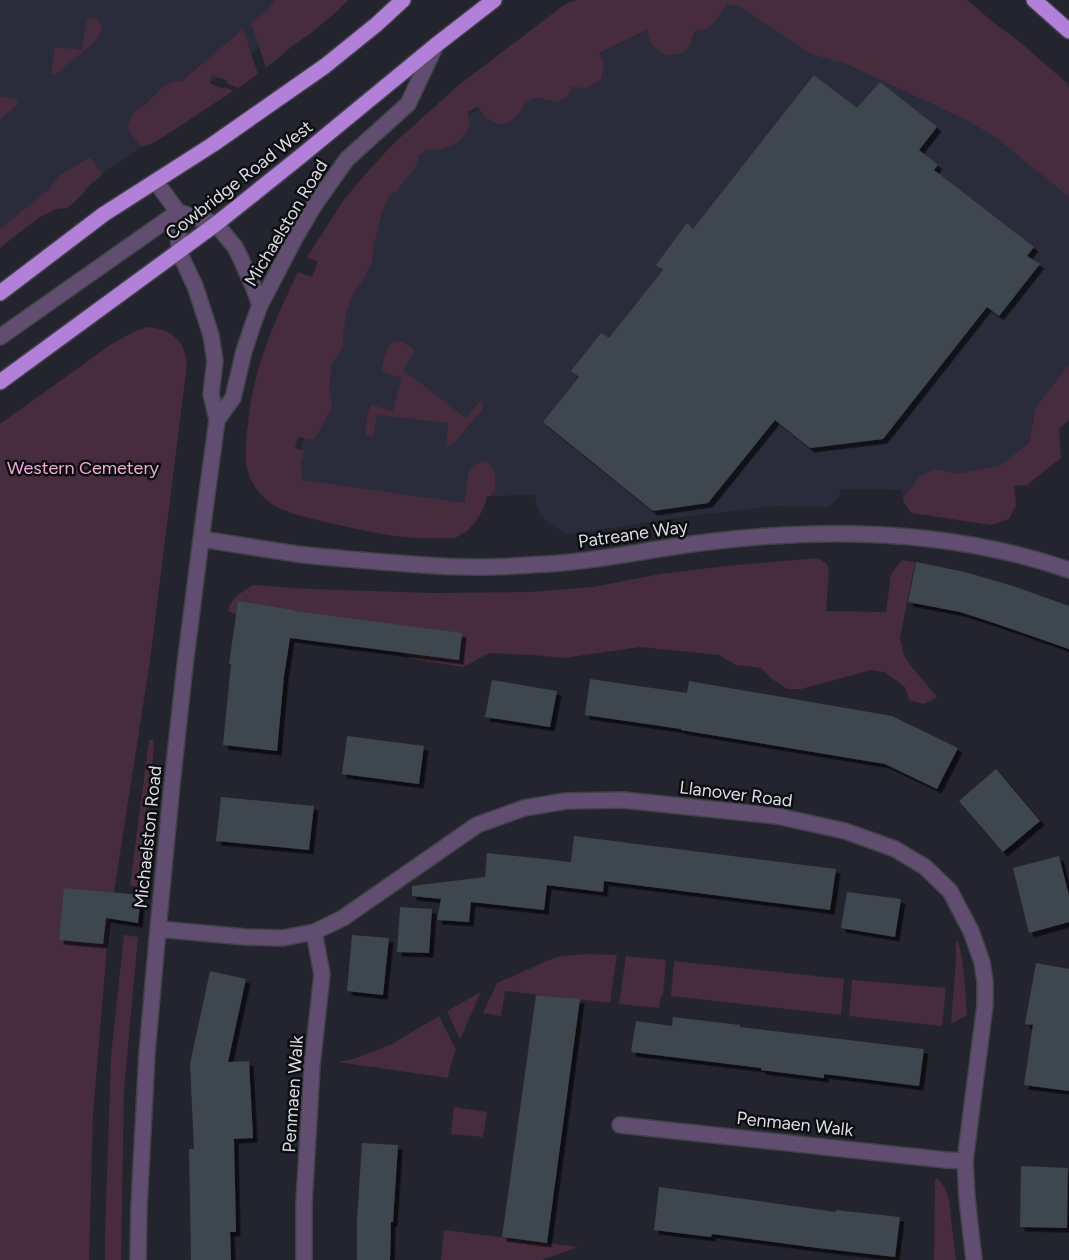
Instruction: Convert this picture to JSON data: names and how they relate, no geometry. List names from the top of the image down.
{
  "streets": {
    "highway": ["Cowbridge Road West"],
    "street": [
      "Michaelston Road",
      "Patreane Way",
      "Llanover Road",
      "Penmaen Walk"
    ]
  },
  "crossings": [
    ["Cowbridge Road West", "Michaelston Road"],
    ["Michaelston Road", "Patreane Way"],
    ["Michaelston Road", "Llanover Road"],
    ["Llanover Road", "Penmaen Walk"]
  ],
  "parks": ["Western Cemetery"]
}
